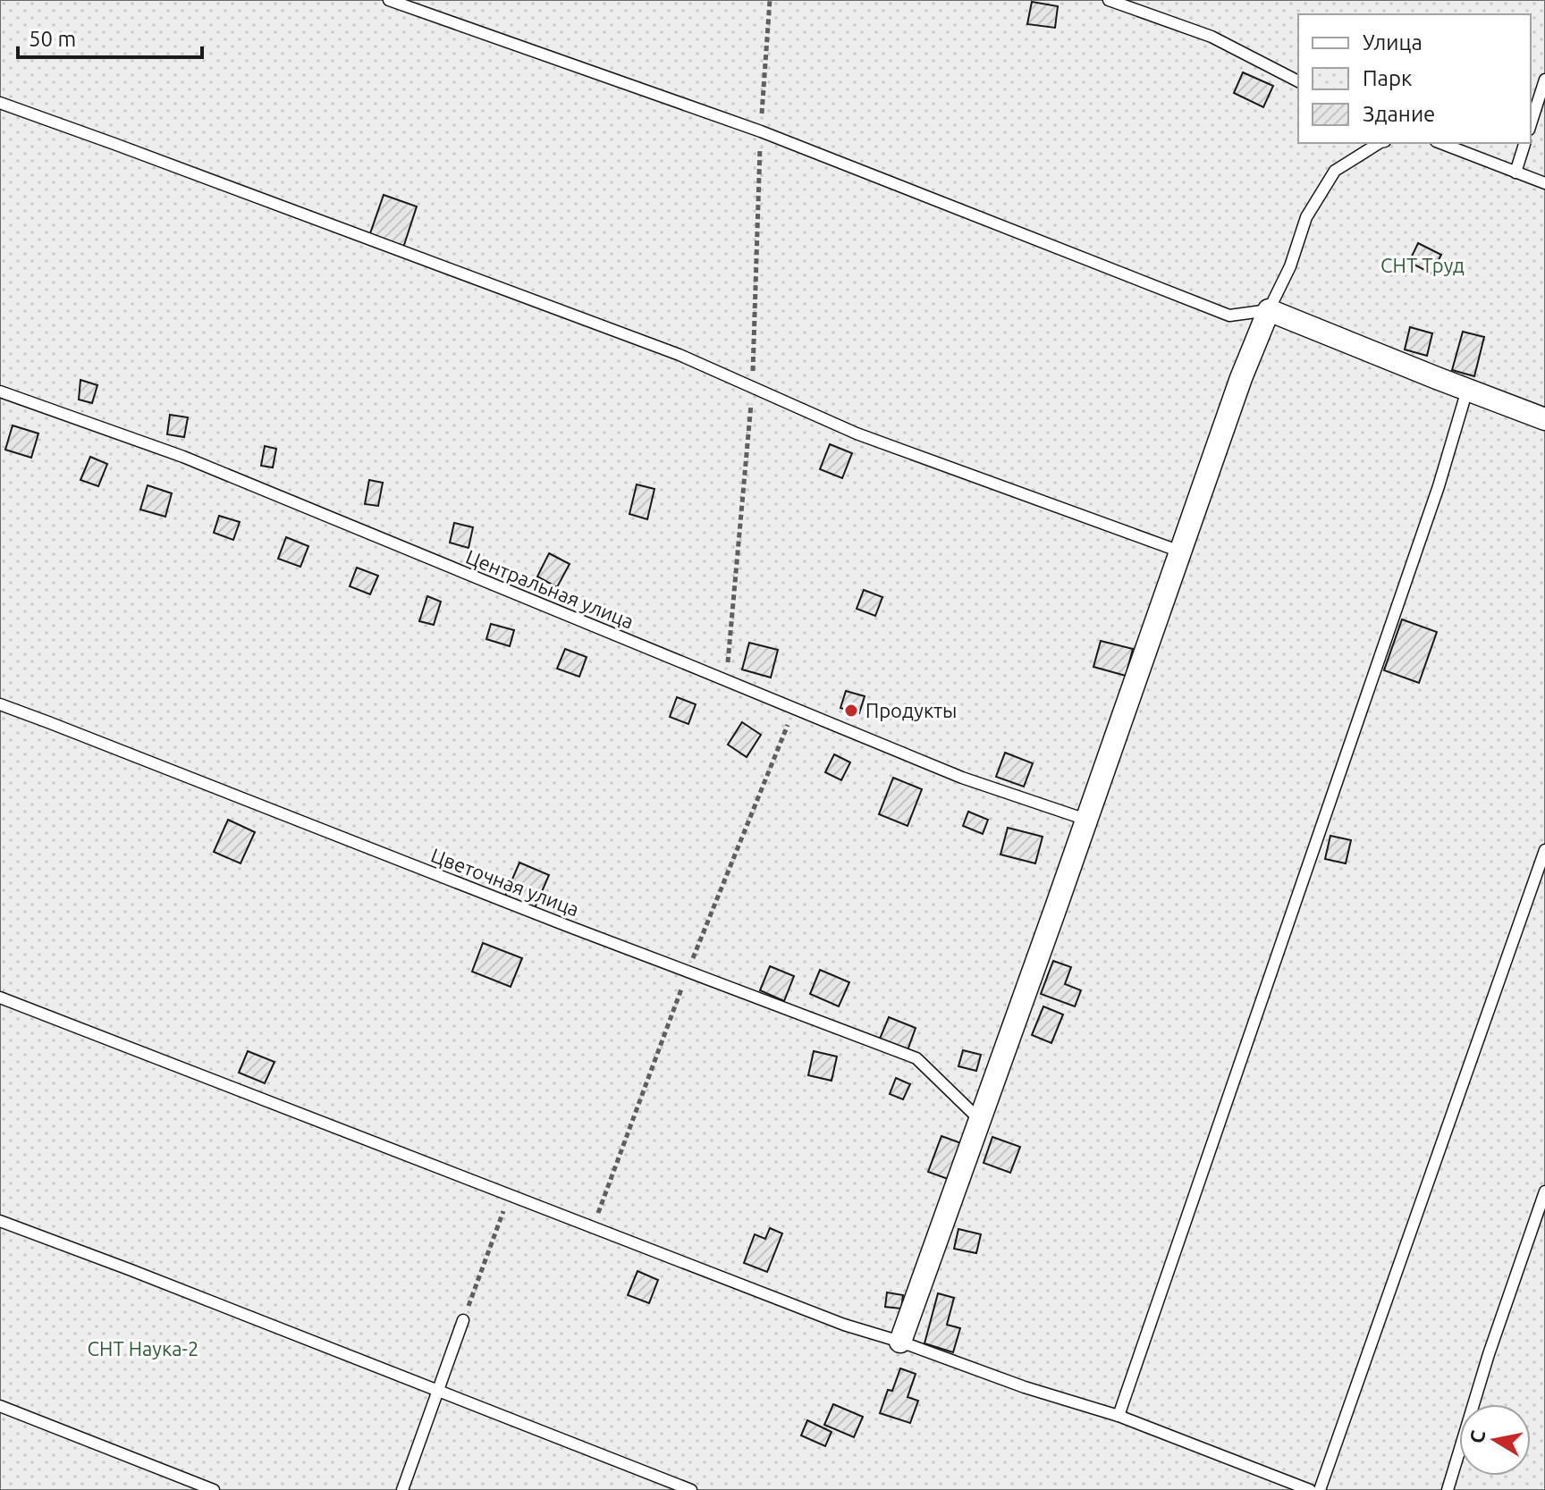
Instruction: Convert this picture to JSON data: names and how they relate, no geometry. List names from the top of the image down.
{
  "streets": {
    "lane": ["Центральная улица", "Цветочная улица"]
  },
  "parks": ["СНТ Труд", "СНТ Наука-2"],
  "places": ["Продукты"],
  "legend": ["Улица", "Парк", "Здание"],
  "scale_bar": "50 m",
  "north": "left"
}
